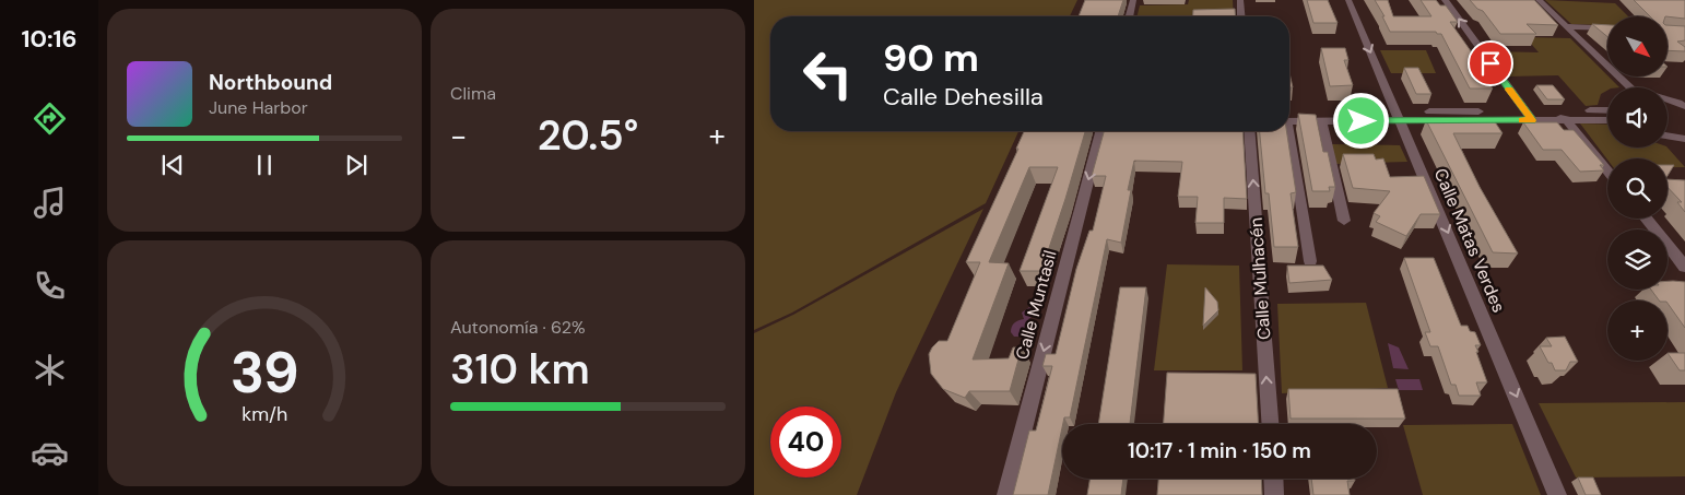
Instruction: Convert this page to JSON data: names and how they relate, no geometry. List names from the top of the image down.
{
  "streets": {
    "street": ["Calle Matas Verdes", "Calle Mulhacén", "Calle Muntasil"]
  },
  "one_way": ["Calle Muntasil"],
  "north": "bottom right",
  "page": {
    "tabs": "10:16",
    "tile": [
      "Clima",
      ["Autonomía · 62%", "310 km"]
    ],
    "map_buttons": "+",
    "turn": ["90 m", "Calle Dehesilla"],
    "song": ["Northbound", "June Harbor"],
    "heat": ["−", "20.5°", "+"],
    "limit": "40",
    "trip": "10:17 · 1 min · 150 m",
    "gauge": ["39", "km/h"]
  }
}
